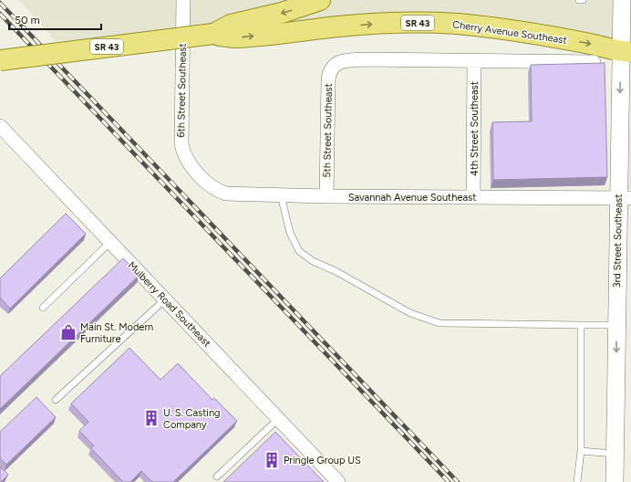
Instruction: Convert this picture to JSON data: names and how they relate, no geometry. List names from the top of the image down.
{
  "streets": {
    "main road": ["SR 43", "Cherry Avenue Southeast"],
    "street": [
      "6th Street Southeast",
      "4th Street Southeast",
      "5th Street Southeast",
      "Savannah Avenue Southeast",
      "3rd Street Southeast",
      "Mulberry Road Southeast"
    ]
  },
  "crossings": [
    ["Cherry Avenue Southeast", "3rd Street Southeast"],
    ["6th Street Southeast", "Savannah Avenue Southeast"],
    ["4th Street Southeast", "5th Street Southeast"],
    ["4th Street Southeast", "Savannah Avenue Southeast"],
    ["5th Street Southeast", "Savannah Avenue Southeast"],
    ["Savannah Avenue Southeast", "3rd Street Southeast"]
  ],
  "one_way": ["3rd Street Southeast"],
  "places": {
    "shop": ["Main St. Modern Furniture"],
    "building": ["U. S. Casting Company", "Pringle Group US"]
  },
  "scale_bar": "50 m"
}
